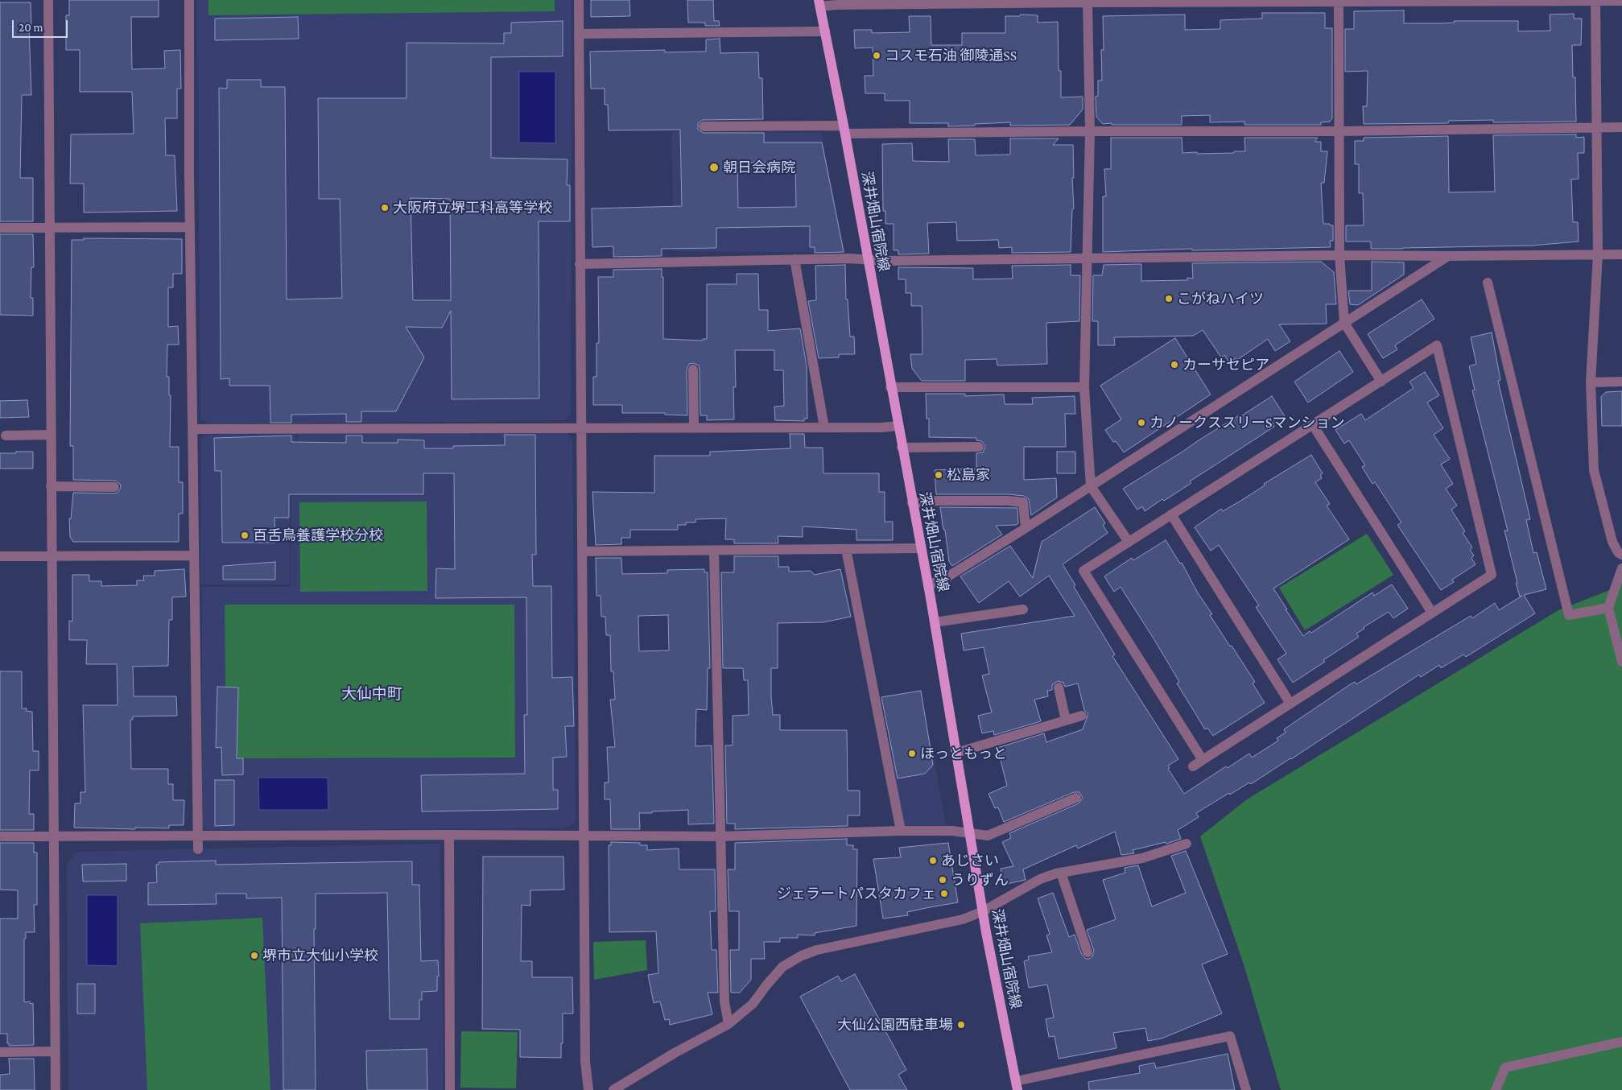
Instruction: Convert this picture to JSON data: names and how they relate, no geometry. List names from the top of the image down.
{
  "streets": {
    "main road": ["深井畑山宿院線"]
  },
  "districts": ["大仙中町"],
  "places": [
    "コスモ石油 御陵通SS",
    "朝日会病院",
    "大阪府立堺工科高等学校",
    "こがねハイツ",
    "カーサセピア",
    "カノークススリーSマンション",
    "松島家",
    "百舌鳥養護学校分校",
    "ほっともっと",
    "あじさい",
    "うりずん",
    "ジェラートパスタカフェ",
    "堺市立大仙小学校",
    "大仙公園西駐車場"
  ],
  "scale_bar": "20 m"
}
